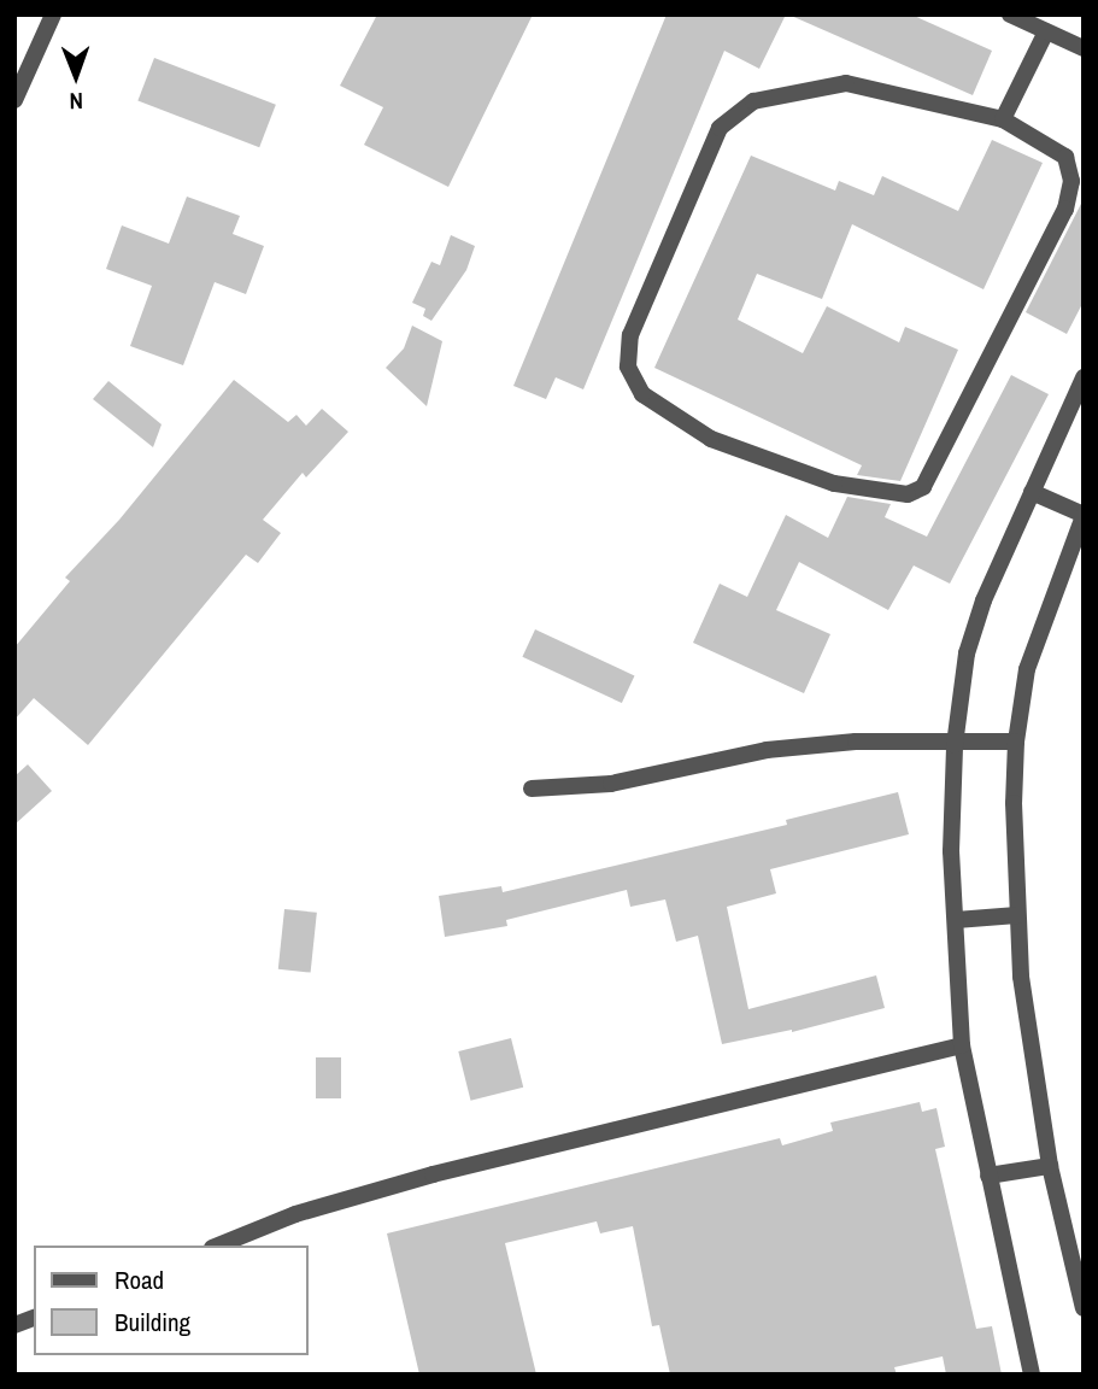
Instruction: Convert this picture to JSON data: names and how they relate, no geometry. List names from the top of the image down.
{
  "legend": ["Road", "Building"],
  "north": "bottom"
}
